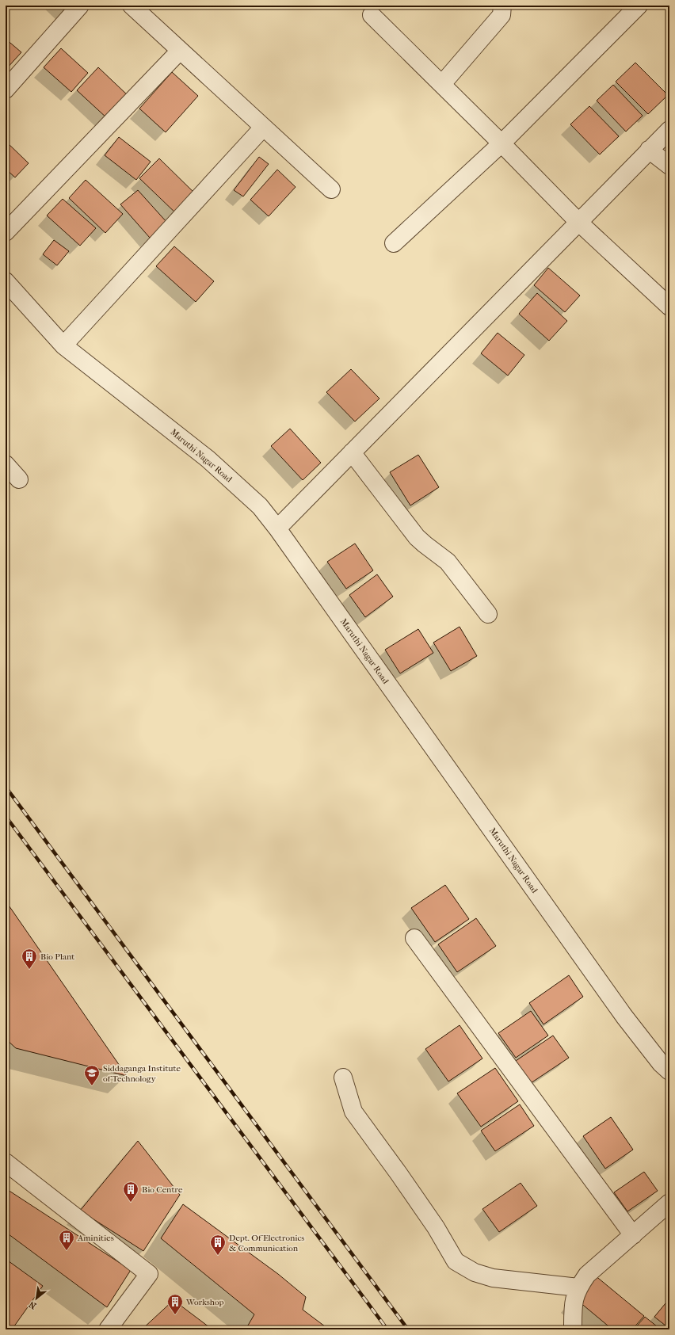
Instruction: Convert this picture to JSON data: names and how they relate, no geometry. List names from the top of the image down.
{
  "streets": {
    "street": ["Maruthi Nagar Road"]
  },
  "places": {
    "building": [
      "Bio Plant",
      "Bio Centre",
      "Aminities",
      "Dept. Of Electronics & Communication",
      "Workshop"
    ],
    "school or university": ["Siddaganga Institute of Technology"]
  },
  "north": "bottom left"
}
